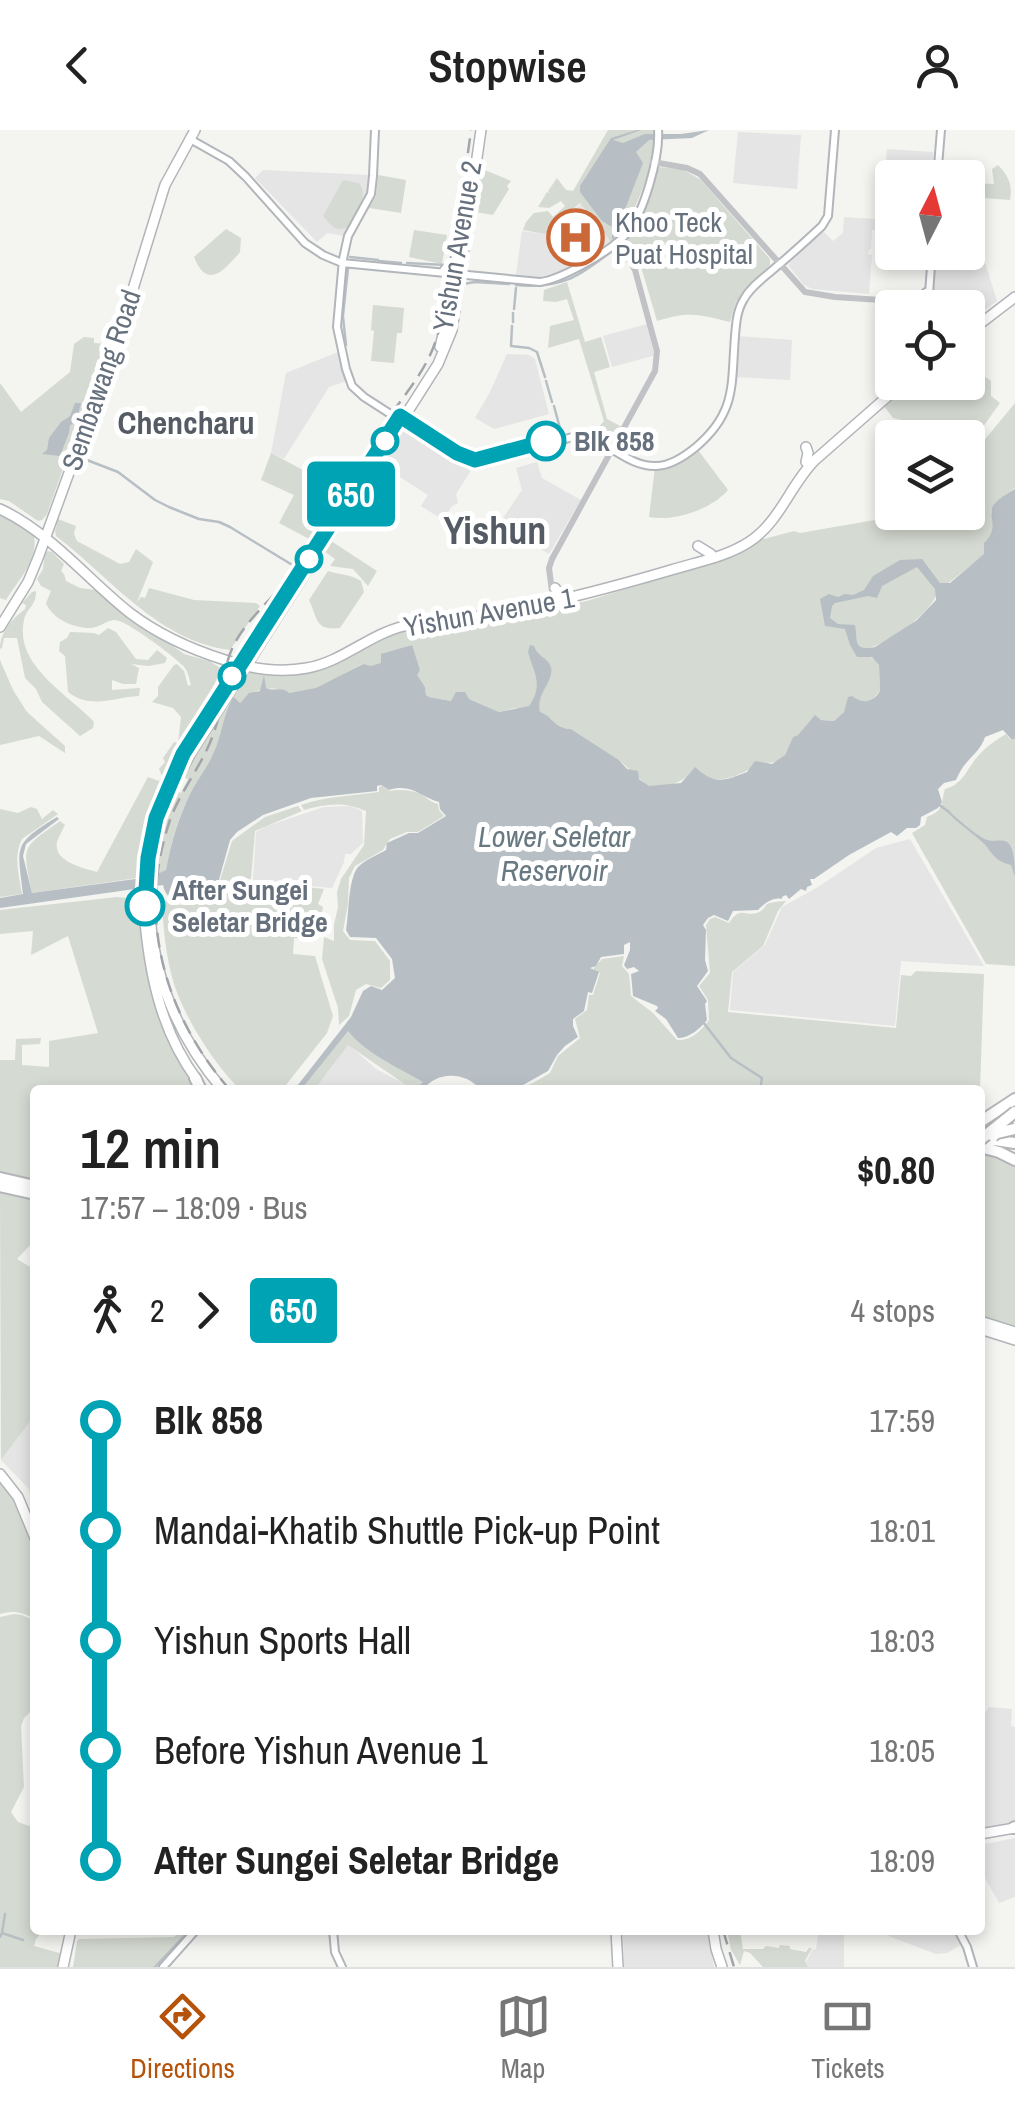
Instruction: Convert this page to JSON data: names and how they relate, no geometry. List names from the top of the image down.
{
  "streets": {
    "main road": ["Yishun Avenue 2", "Sembawang Road", "Yishun Avenue 1"]
  },
  "crossings": [
    ["Yishun Avenue 2", "Yishun Avenue 1"],
    ["Sembawang Road", "Yishun Avenue 1"]
  ],
  "districts": ["Chencharu", "Yishun"],
  "water": ["Lower Seletar Reservoir"],
  "places": {
    "hospital": ["Khoo Teck Puat Hospital"],
    "other": ["Blk 858", "After Sungei Seletar Bridge"]
  },
  "lines": ["bus line 650"],
  "north": "top",
  "page": {
    "header": "Stopwise",
    "on_map": "650",
    "heading": ["12 min", "17:57 – 18:09 · Bus", "$0.80"],
    "legs": ["2", "650", "4 stops"],
    "list": [
      {
        "name": "Blk 858",
        "value": "17:59"
      },
      {
        "name": "Mandai-Khatib Shuttle Pick-up Point",
        "value": "18:01"
      },
      {
        "name": "Yishun Sports Hall",
        "value": "18:03"
      },
      {
        "name": "Before Yishun Avenue 1",
        "value": "18:05"
      },
      {
        "name": "After Sungei Seletar Bridge",
        "value": "18:09"
      }
    ],
    "tabs": ["Directions", "Map", "Tickets"]
  }
}
